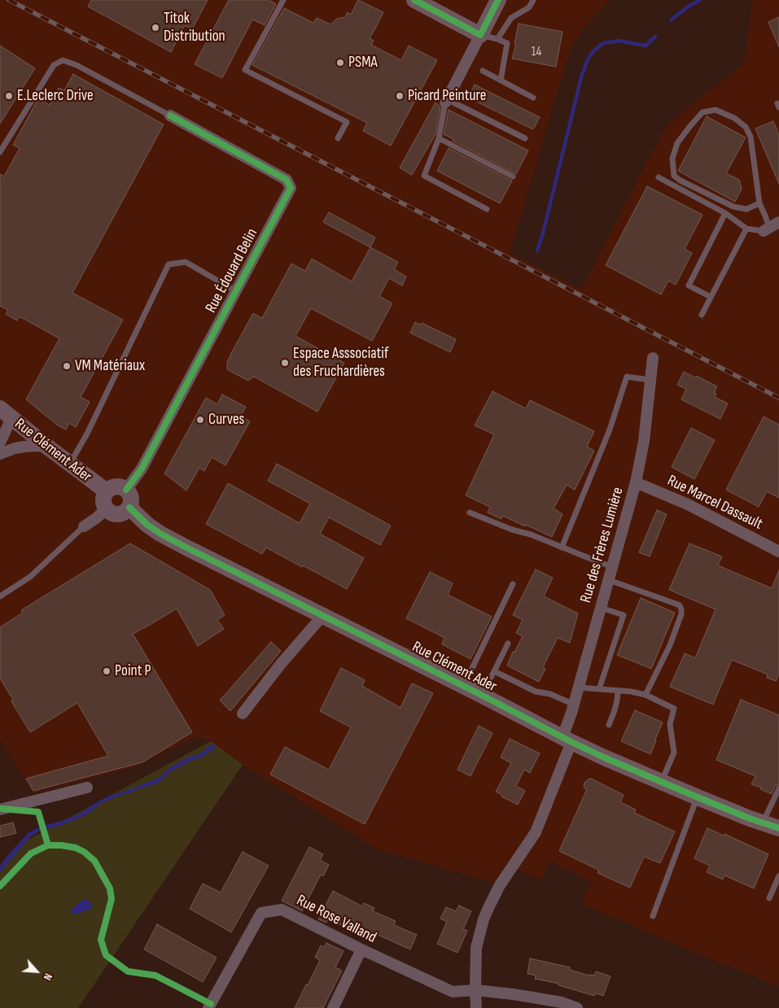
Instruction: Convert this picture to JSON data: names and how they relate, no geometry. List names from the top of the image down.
{
  "streets": {
    "street": [
      "Rue Édouard Belin",
      "Rue Clément Ader",
      "Rue Marcel Dassault",
      "Rue des Frères Lumière",
      "Rue Rose Valland"
    ]
  },
  "crossings": [
    ["Rue Édouard Belin", "Rue Clément Ader"],
    ["Rue Clément Ader", "Rue des Frères Lumière"],
    ["Rue Marcel Dassault", "Rue des Frères Lumière"],
    ["Rue des Frères Lumière", "Rue Rose Valland"]
  ],
  "places": [
    "Titok Distribution",
    "PSMA",
    "E.Leclerc Drive",
    "Picard Peinture",
    "Espace Asssociatif des Fruchardières",
    "VM Matériaux",
    "Curves",
    "Point P"
  ],
  "house_numbers": ["14"],
  "north": "bottom right"
}
